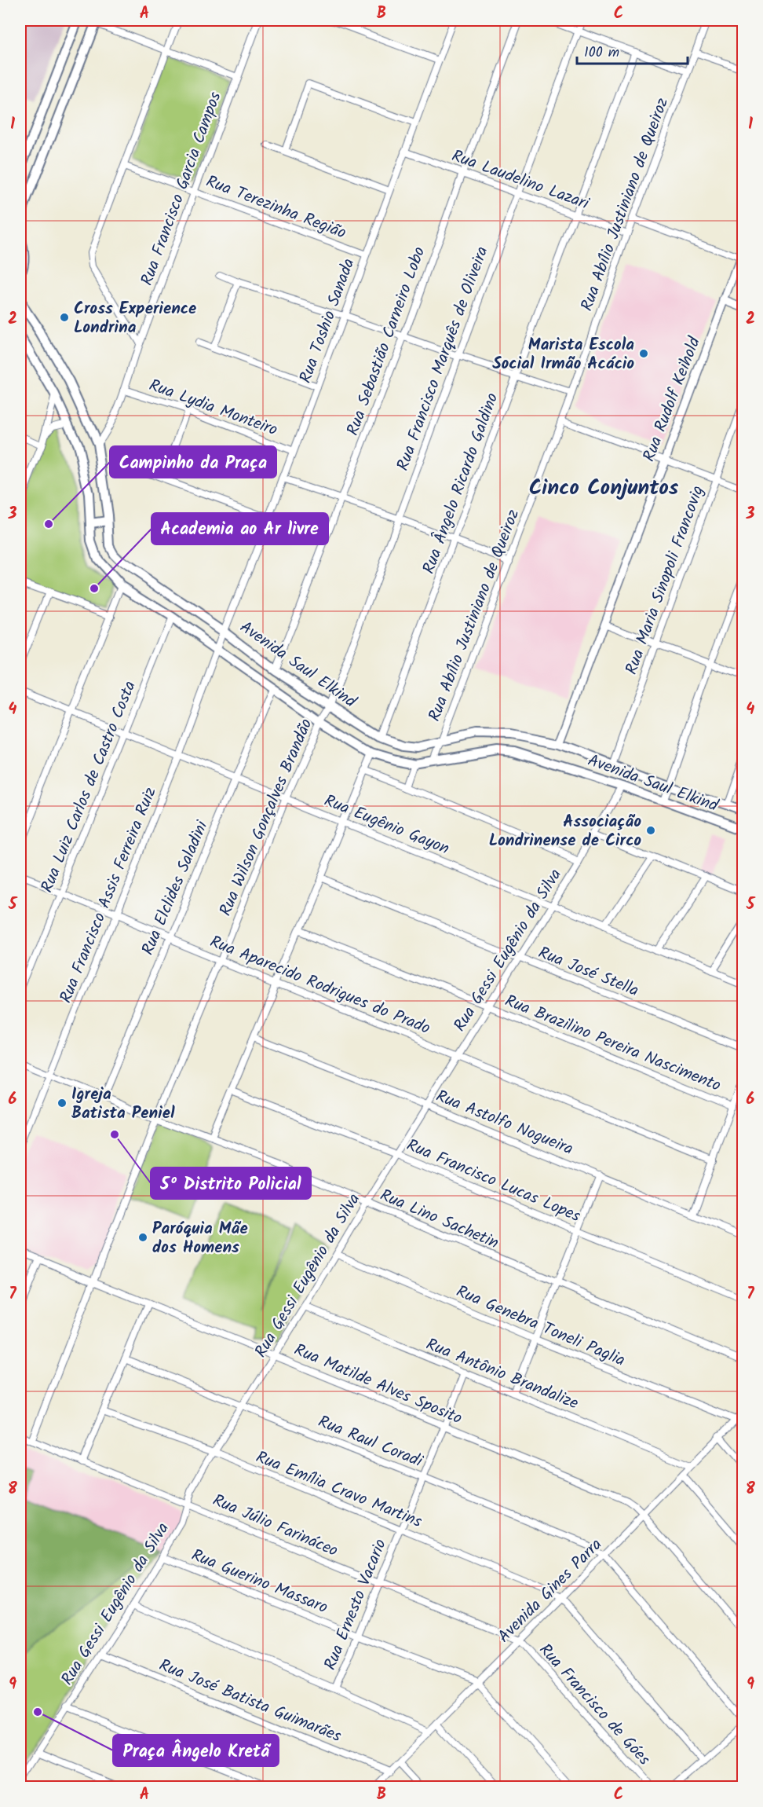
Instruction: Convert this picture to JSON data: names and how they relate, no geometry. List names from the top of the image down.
{
  "streets": {
    "main road": ["Avenida Saul Elkind"],
    "street": [
      "Rua Laudelino Lazari",
      "Rua Francisco Garcia Campos",
      "Rua Abílio Justiniano de Queiroz",
      "Rua Terezinha Região",
      "Rua Toshio Sanada",
      "Rua Sebastião Carneiro Lobo",
      "Rua Francisco Marquês de Oliveira",
      "Rua Rudolf Keihold",
      "Rua Lydia Monteiro",
      "Rua Ângelo Ricardo Galdino",
      "Rua Maria Sinopoli Francovig",
      "Rua Luiz Carlos de Castro Costa",
      "Rua Wilson Gonçalves Brandão",
      "Rua Eugênio Gayon",
      "Rua Elclides Saladini",
      "Rua Francisco Assis Ferreira Ruiz",
      "Rua Gessi Eugênio da Silva",
      "Rua José Stella",
      "Rua Aparecido Rodrigues do Prado",
      "Rua Brazilino Pereira Nascimento",
      "Rua Astolfo Nogueira",
      "Rua Francisco Lucas Lopes",
      "Rua Lino Sachetin",
      "Rua Genebra Toneli Paglia",
      "Rua Antônio Brandalize",
      "Rua Matilde Alves Sposito",
      "Rua Raul Coradi",
      "Rua Emília Cravo Martins",
      "Rua Júlio Farináceo",
      "Rua Guerino Massaro",
      "Avenida Gines Parra",
      "Rua Ernesto Vacario",
      "Rua José Batista Guimarães",
      "Rua Francisco de Góes"
    ]
  },
  "crossings": [
    ["Rua Laudelino Lazari", "Rua Abílio Justiniano de Queiroz"],
    ["Rua Laudelino Lazari", "Rua Toshio Sanada"],
    ["Rua Laudelino Lazari", "Rua Sebastião Carneiro Lobo"],
    ["Rua Laudelino Lazari", "Rua Francisco Marquês de Oliveira"],
    ["Rua Laudelino Lazari", "Rua Ângelo Ricardo Galdino"],
    ["Rua Francisco Garcia Campos", "Rua Terezinha Região"],
    ["Rua Francisco Garcia Campos", "Rua Lydia Monteiro"],
    ["Rua Francisco Garcia Campos", "Avenida Saul Elkind"],
    ["Rua Abílio Justiniano de Queiroz", "Avenida Saul Elkind"],
    ["Rua Terezinha Região", "Rua Toshio Sanada"],
    ["Rua Toshio Sanada", "Rua Lydia Monteiro"],
    ["Rua Toshio Sanada", "Avenida Saul Elkind"],
    ["Rua Toshio Sanada", "Rua Francisco Assis Ferreira Ruiz"],
    ["Rua Sebastião Carneiro Lobo", "Avenida Saul Elkind"],
    ["Rua Francisco Marquês de Oliveira", "Avenida Saul Elkind"],
    ["Rua Francisco Marquês de Oliveira", "Rua Wilson Gonçalves Brandão"],
    ["Rua Rudolf Keihold", "Avenida Saul Elkind"],
    ["Rua Ângelo Ricardo Galdino", "Avenida Saul Elkind"],
    ["Rua Maria Sinopoli Francovig", "Avenida Saul Elkind"],
    ["Avenida Saul Elkind", "Rua Luiz Carlos de Castro Costa"],
    ["Avenida Saul Elkind", "Rua Wilson Gonçalves Brandão"],
    ["Avenida Saul Elkind", "Rua Elclides Saladini"],
    ["Avenida Saul Elkind", "Rua Francisco Assis Ferreira Ruiz"],
    ["Avenida Saul Elkind", "Rua Gessi Eugênio da Silva"],
    ["Rua Luiz Carlos de Castro Costa", "Rua Eugênio Gayon"],
    ["Rua Luiz Carlos de Castro Costa", "Rua Aparecido Rodrigues do Prado"],
    ["Rua Wilson Gonçalves Brandão", "Rua Eugênio Gayon"],
    ["Rua Wilson Gonçalves Brandão", "Rua Aparecido Rodrigues do Prado"],
    ["Rua Wilson Gonçalves Brandão", "Rua Lino Sachetin"],
    ["Rua Wilson Gonçalves Brandão", "Rua Matilde Alves Sposito"],
    ["Rua Wilson Gonçalves Brandão", "Rua Júlio Farináceo"],
    ["Rua Eugênio Gayon", "Rua Elclides Saladini"],
    ["Rua Eugênio Gayon", "Rua Francisco Assis Ferreira Ruiz"],
    ["Rua Eugênio Gayon", "Rua Gessi Eugênio da Silva"],
    ["Rua Elclides Saladini", "Rua Aparecido Rodrigues do Prado"],
    ["Rua Elclides Saladini", "Rua Lino Sachetin"],
    ["Rua Francisco Assis Ferreira Ruiz", "Rua Aparecido Rodrigues do Prado"],
    ["Rua Francisco Assis Ferreira Ruiz", "Rua Lino Sachetin"],
    ["Rua Gessi Eugênio da Silva", "Rua José Stella"],
    ["Rua Gessi Eugênio da Silva", "Rua Aparecido Rodrigues do Prado"],
    ["Rua Gessi Eugênio da Silva", "Rua Brazilino Pereira Nascimento"],
    ["Rua Gessi Eugênio da Silva", "Rua Astolfo Nogueira"],
    ["Rua Gessi Eugênio da Silva", "Rua Francisco Lucas Lopes"],
    ["Rua Gessi Eugênio da Silva", "Rua Lino Sachetin"],
    ["Rua Gessi Eugênio da Silva", "Rua Genebra Toneli Paglia"],
    ["Rua Gessi Eugênio da Silva", "Rua Antônio Brandalize"],
    ["Rua Gessi Eugênio da Silva", "Rua Matilde Alves Sposito"],
    ["Rua Gessi Eugênio da Silva", "Rua Raul Coradi"],
    ["Rua Gessi Eugênio da Silva", "Rua Emília Cravo Martins"],
    ["Rua Gessi Eugênio da Silva", "Rua Júlio Farináceo"],
    ["Rua Gessi Eugênio da Silva", "Rua Guerino Massaro"],
    ["Rua Gessi Eugênio da Silva", "Rua José Batista Guimarães"],
    ["Rua Genebra Toneli Paglia", "Avenida Gines Parra"],
    ["Rua Antônio Brandalize", "Avenida Gines Parra"],
    ["Rua Antônio Brandalize", "Rua Ernesto Vacario"],
    ["Rua Matilde Alves Sposito", "Avenida Gines Parra"],
    ["Rua Matilde Alves Sposito", "Rua Ernesto Vacario"],
    ["Rua Raul Coradi", "Avenida Gines Parra"],
    ["Rua Raul Coradi", "Rua Ernesto Vacario"],
    ["Rua Emília Cravo Martins", "Avenida Gines Parra"],
    ["Rua Emília Cravo Martins", "Rua Ernesto Vacario"],
    ["Rua Júlio Farináceo", "Avenida Gines Parra"],
    ["Rua Júlio Farináceo", "Rua Ernesto Vacario"],
    ["Rua Júlio Farináceo", "Rua Francisco de Góes"],
    ["Rua Guerino Massaro", "Avenida Gines Parra"],
    ["Rua Guerino Massaro", "Rua Ernesto Vacario"],
    ["Avenida Gines Parra", "Rua José Batista Guimarães"],
    ["Avenida Gines Parra", "Rua Francisco de Góes"]
  ],
  "districts": ["Cinco Conjuntos"],
  "places": [
    "Cross Experience Londrina",
    "Marista Escola Social Irmão Acácio",
    "Campinho da Praça",
    "Academia ao Ar livre",
    "Associação Londrinense de Circo",
    "Igreja Batista Peniel",
    "5º Distrito Policial",
    "Paróquia Mãe dos Homens",
    "Praça Ângelo Kretã"
  ],
  "scale_bar": "100 m",
  "grid": {
    "columns": ["A", "B", "C"],
    "rows": [
      "1",
      "2",
      "3",
      "4",
      "5",
      "6",
      "7",
      "8",
      "9"
    ]
  }
}
